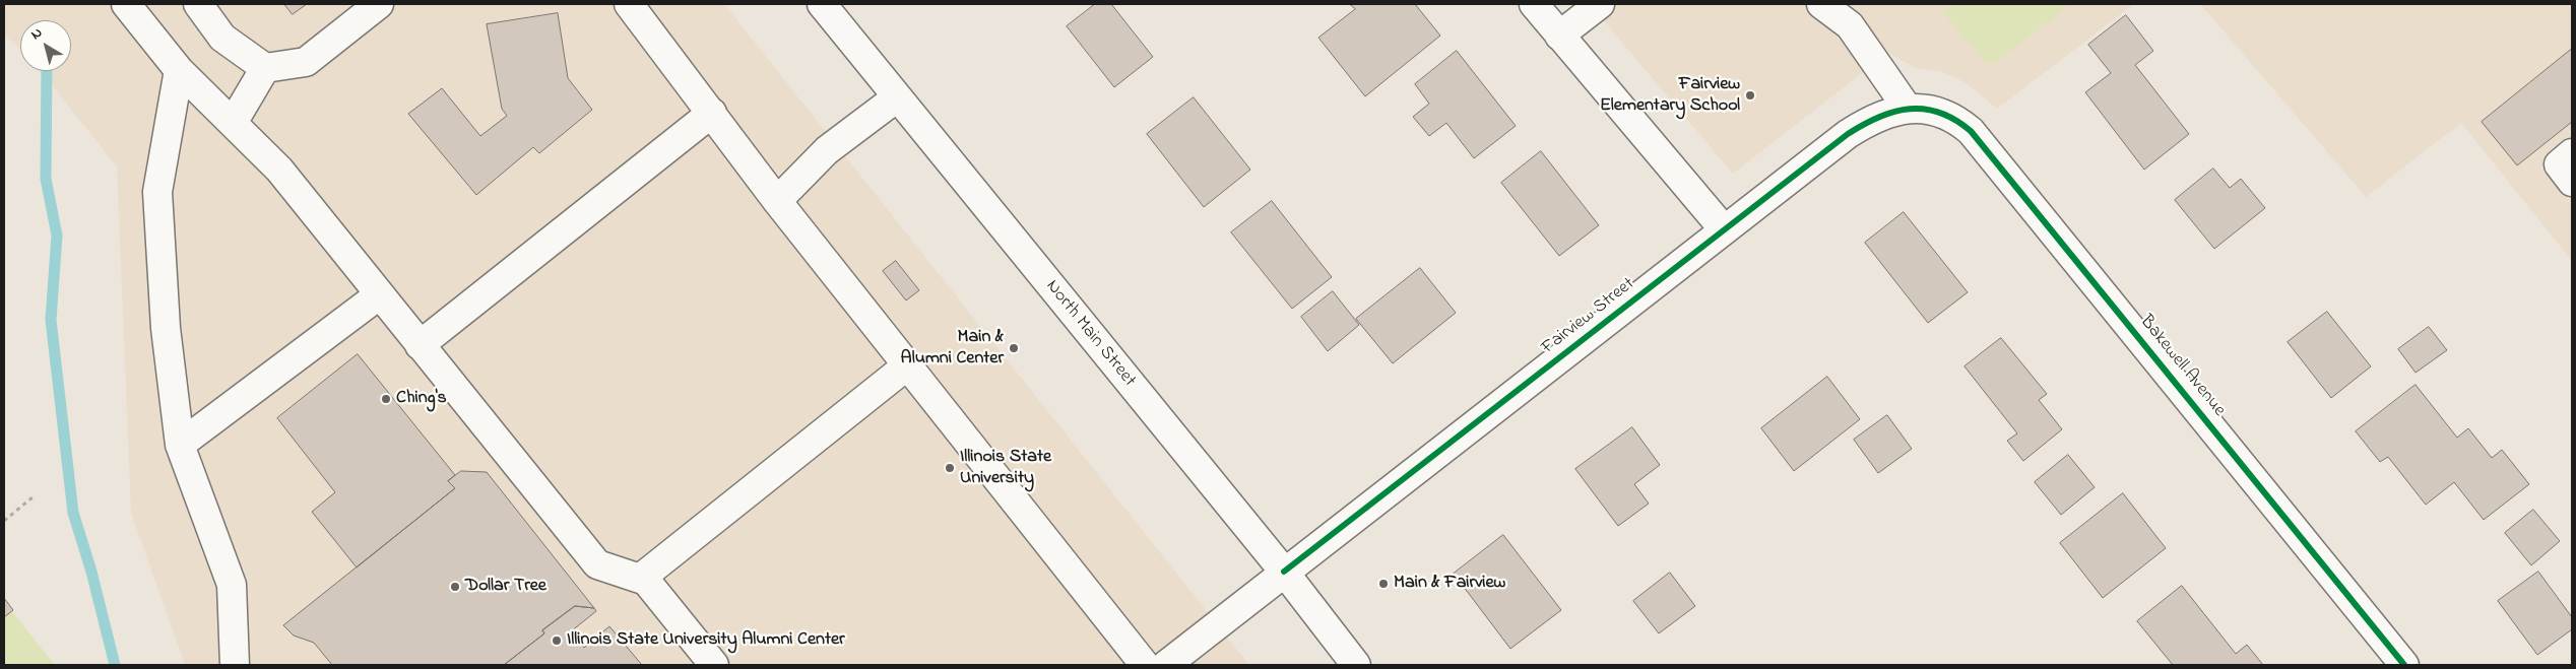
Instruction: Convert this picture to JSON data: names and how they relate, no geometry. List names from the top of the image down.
{
  "streets": {
    "street": ["Fairview Street", "North Main Street", "Bakewell Avenue"]
  },
  "crossings": [
    ["Fairview Street", "North Main Street"],
    ["Fairview Street", "Bakewell Avenue"]
  ],
  "places": [
    "Fairview Elementary School",
    "Main & Alumni Center",
    "Ching's",
    "Illinois State University",
    "Main & Fairview",
    "Dollar Tree",
    "Illinois State University Alumni Center"
  ],
  "north": "top left"
}
